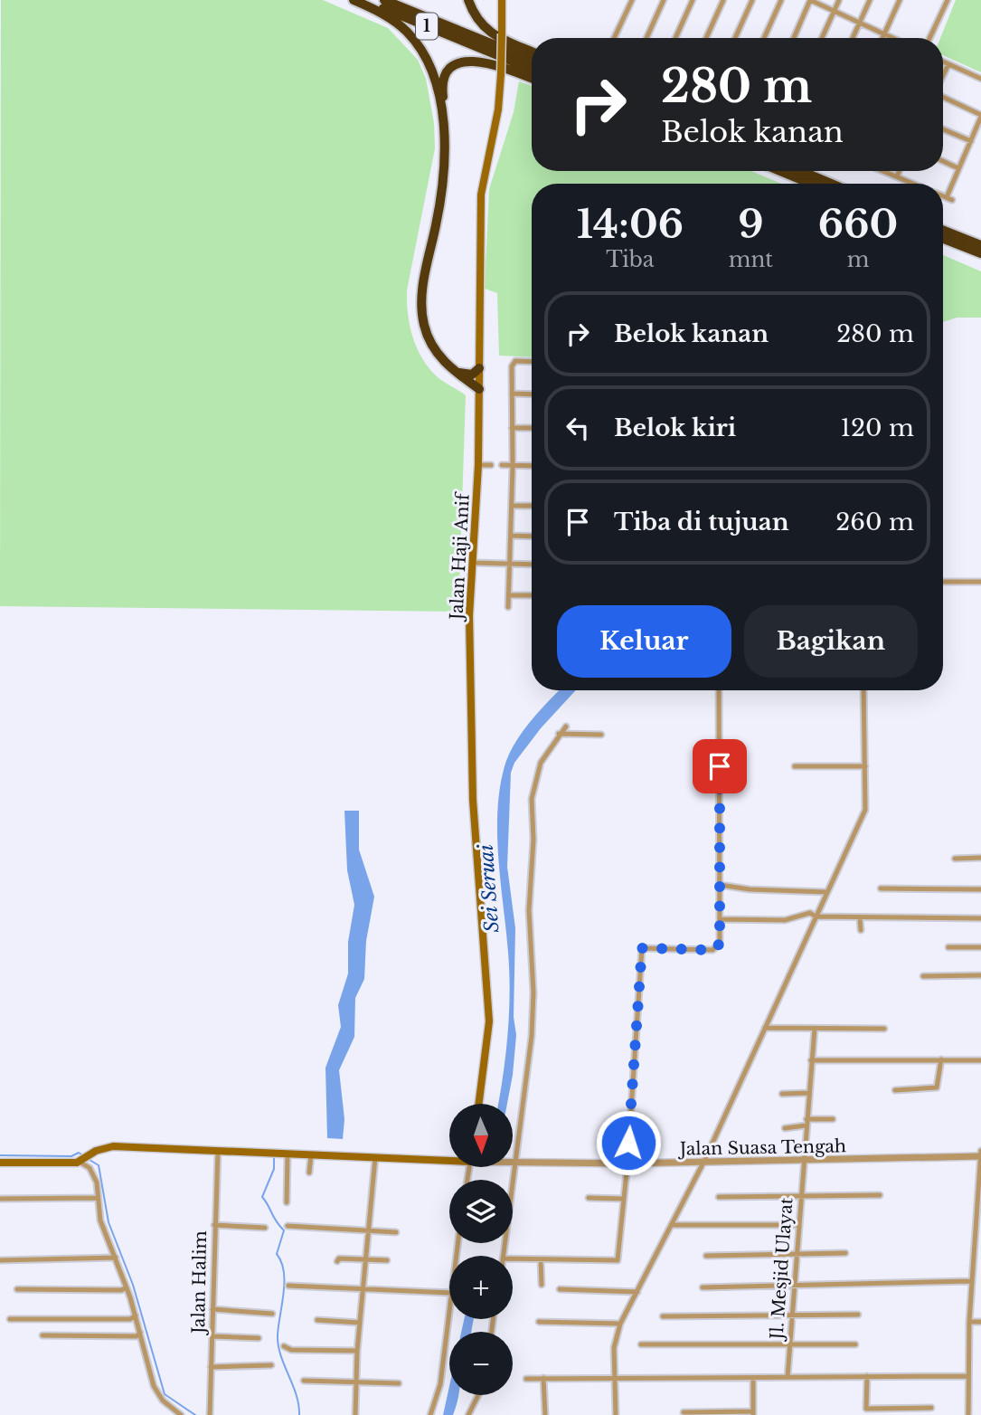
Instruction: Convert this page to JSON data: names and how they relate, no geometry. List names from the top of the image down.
{
  "streets": {
    "highway": ["1"],
    "main road": ["Jalan Haji Anif"],
    "street": ["Jalan Suasa Tengah", "Jl. Mesjid Ulayat", "Jalan Halim"]
  },
  "crossings": [
    ["Jalan Suasa Tengah", "Jl. Mesjid Ulayat"]
  ],
  "water": ["Sei Seruai"],
  "north": "bottom",
  "page": {
    "turn": ["280 m", "Belok kanan"],
    "eta": [
      "14:06",
      "Tiba",
      "9",
      "mnt",
      "660",
      "m"
    ],
    "list": [
      {
        "name": "Belok kanan",
        "value": "280 m"
      },
      {
        "name": "Belok kiri",
        "value": "120 m"
      },
      {
        "name": "Tiba di tujuan",
        "value": "260 m"
      }
    ],
    "buttons": ["Keluar", "Bagikan"],
    "map_buttons": ["+", "−"]
  }
}
